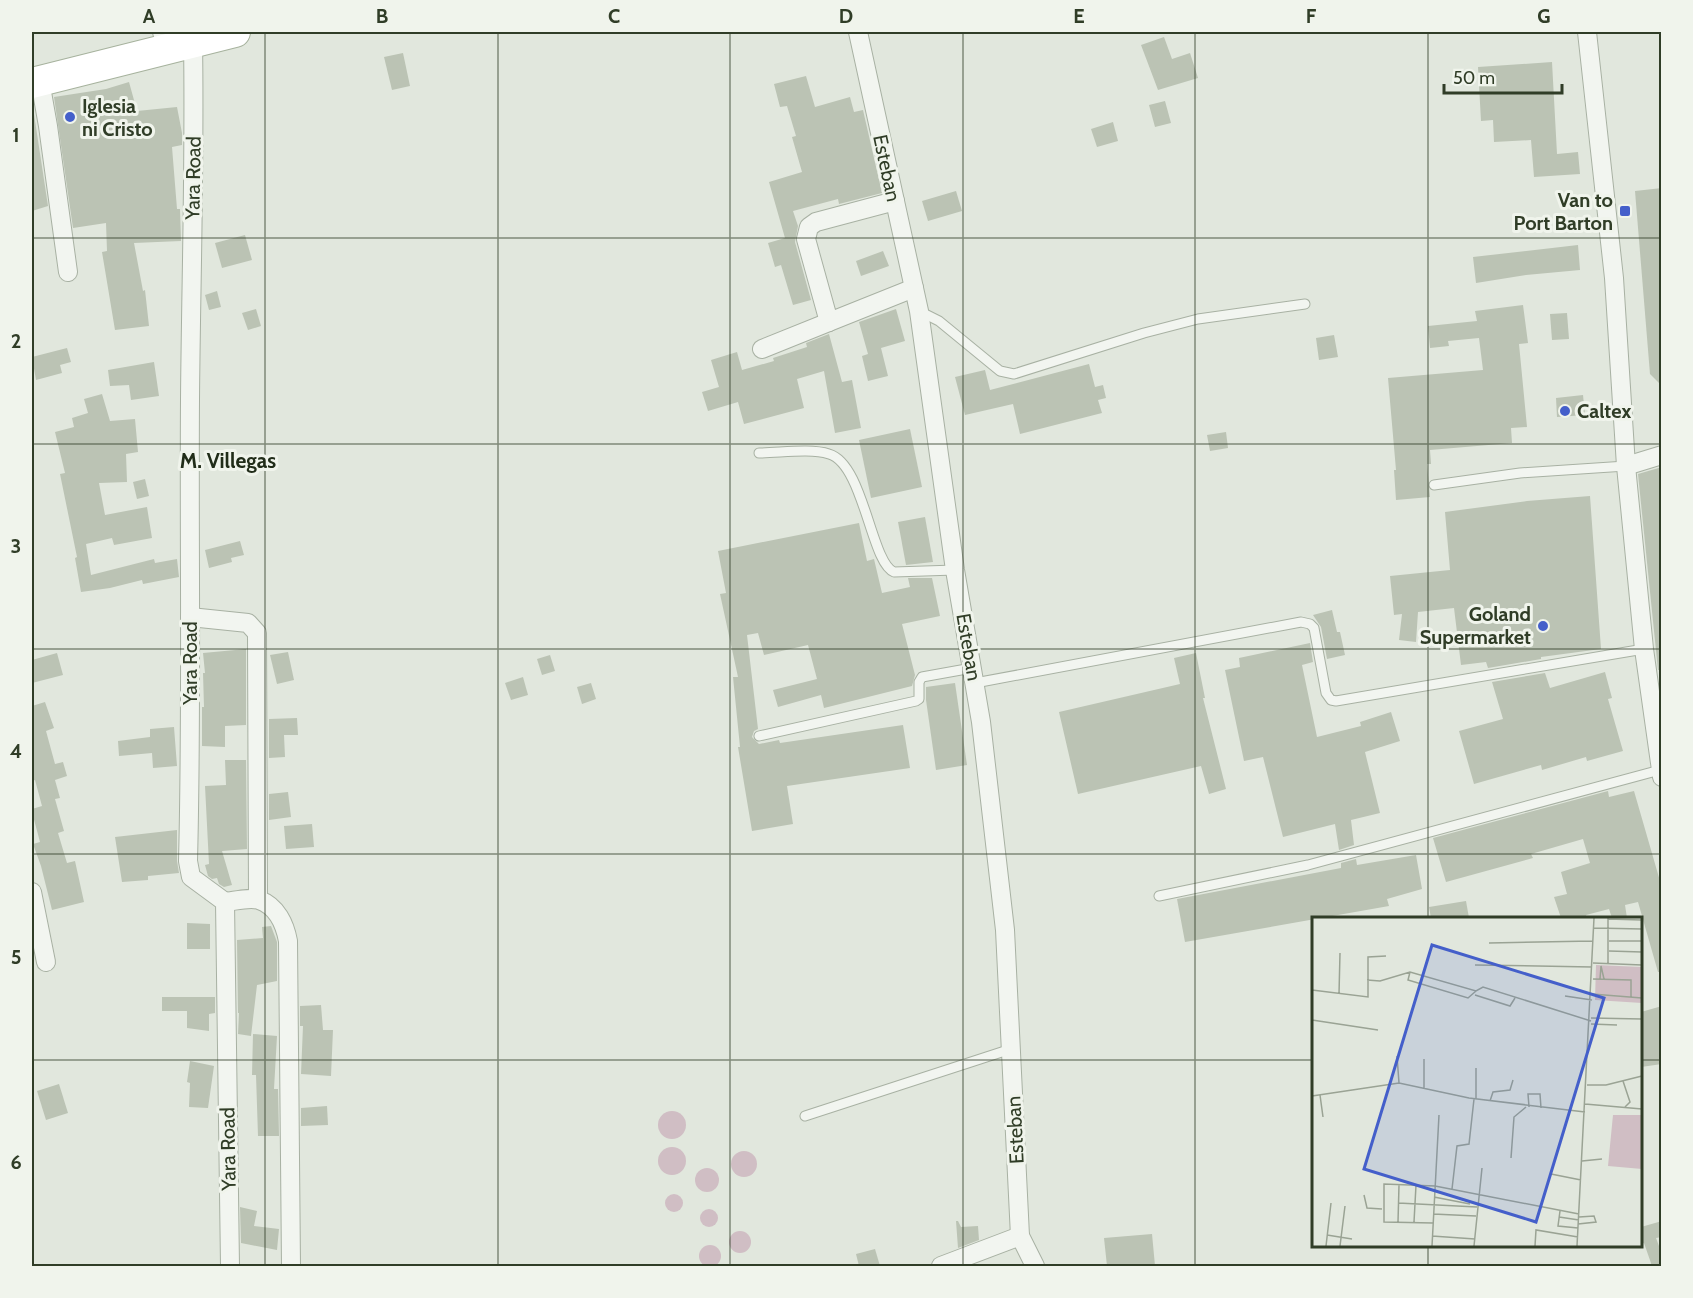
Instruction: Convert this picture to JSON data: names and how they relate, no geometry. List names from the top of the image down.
{
  "streets": {
    "street": ["Esteban", "Yara Road"]
  },
  "districts": ["M. Villegas"],
  "places": {
    "other": ["Iglesia ni Cristo", "Caltex", "Goland Supermarket"],
    "transit": ["Van to Port Barton"]
  },
  "scale_bar": "50 m",
  "grid": {
    "columns": [
      "A",
      "B",
      "C",
      "D",
      "E",
      "F",
      "G"
    ],
    "rows": [
      "1",
      "2",
      "3",
      "4",
      "5",
      "6"
    ]
  }
}
